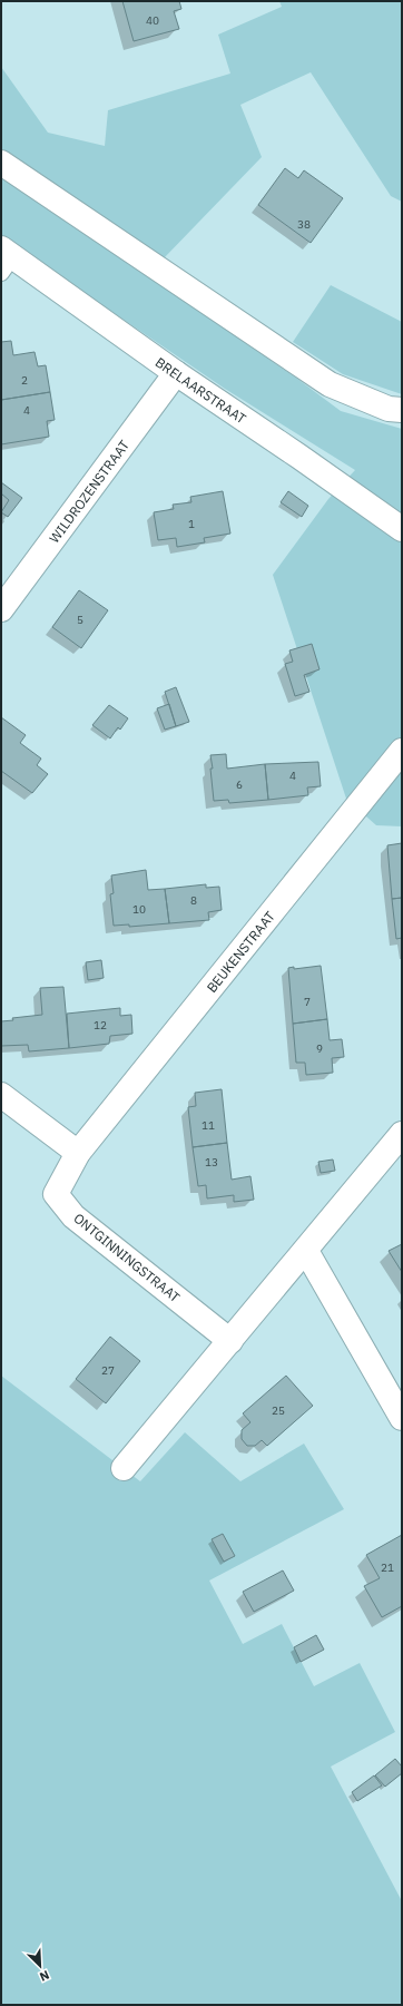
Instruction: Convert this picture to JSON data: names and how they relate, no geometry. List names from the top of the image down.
{
  "streets": {
    "street": [
      "BRELAARSTRAAT",
      "WILDROZENSTRAAT",
      "BEUKENSTRAAT",
      "ONTGINNINGSTRAAT"
    ]
  },
  "crossings": [
    ["BRELAARSTRAAT", "WILDROZENSTRAAT"],
    ["BEUKENSTRAAT", "ONTGINNINGSTRAAT"]
  ],
  "house_numbers": [
    "40",
    "38",
    "2",
    "4",
    "1",
    "5",
    "4",
    "6",
    "8",
    "10",
    "7",
    "12",
    "9",
    "11",
    "13",
    "27",
    "25",
    "21"
  ],
  "north": "bottom right"
}
